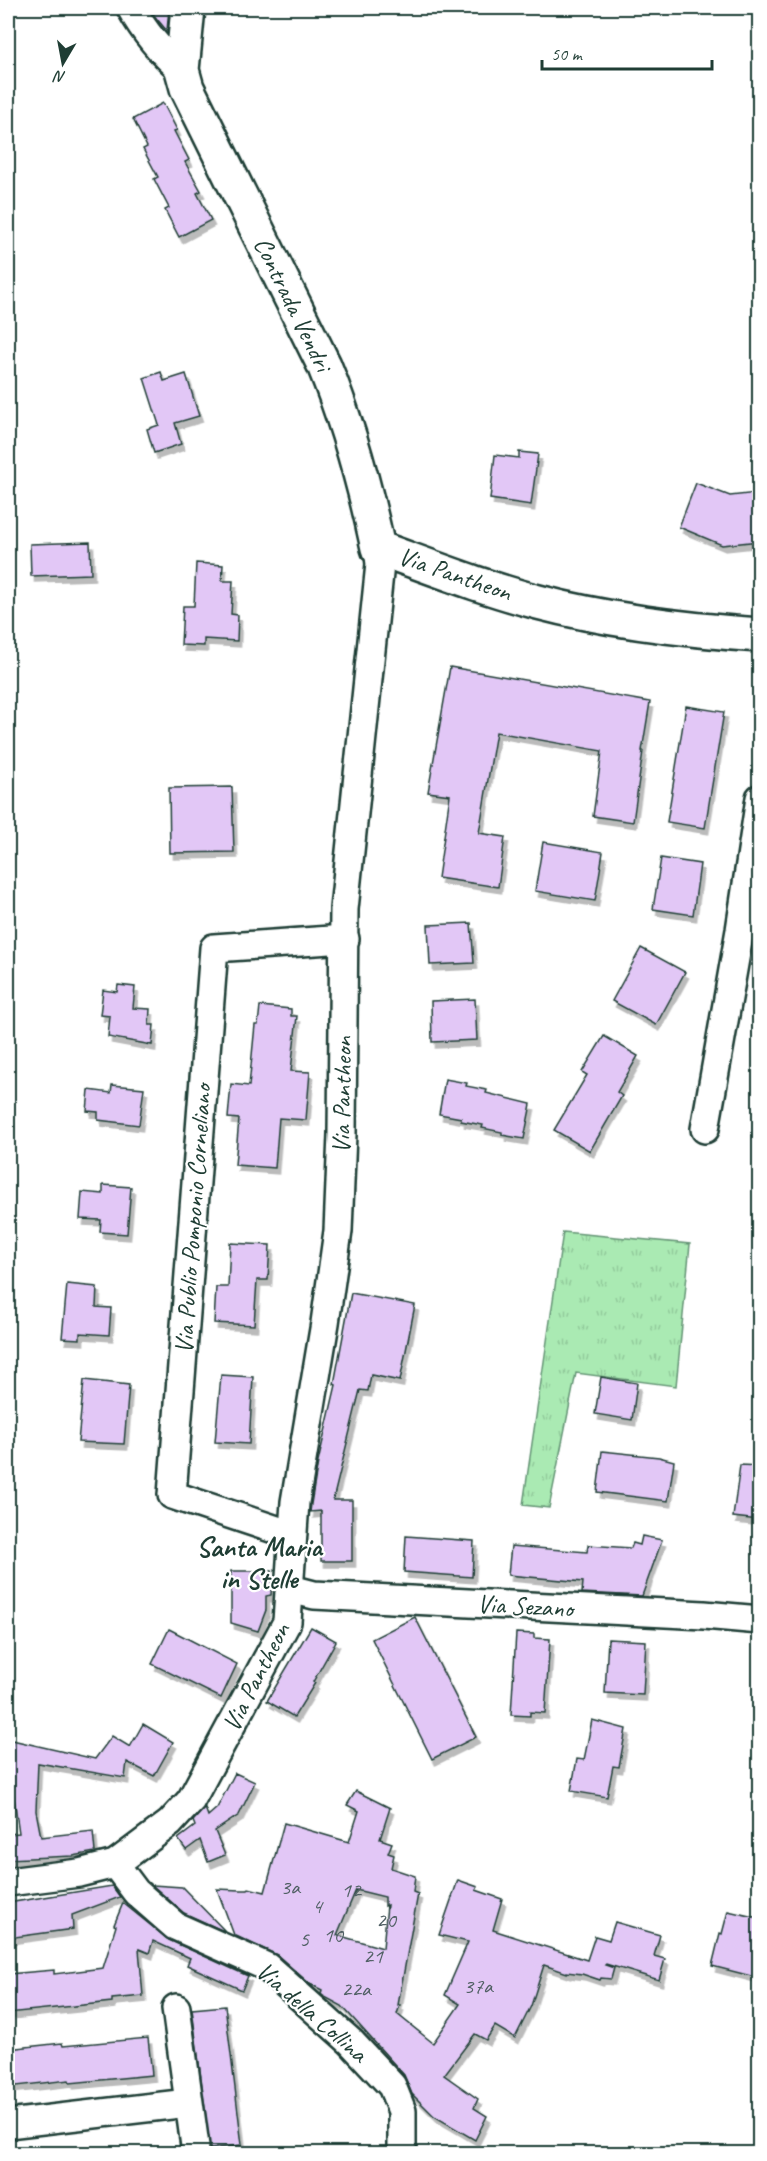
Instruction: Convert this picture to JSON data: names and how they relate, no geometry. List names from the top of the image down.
{
  "streets": {
    "street": [
      "Contrada Vendri",
      "Via Pantheon",
      "Via Publio Pomponio Corneliano",
      "Via Sezano",
      "Via della Collina"
    ]
  },
  "crossings": [
    ["Contrada Vendri", "Via Pantheon"],
    ["Via Pantheon", "Via Publio Pomponio Corneliano"],
    ["Via Pantheon", "Via Sezano"],
    ["Via Pantheon", "Via della Collina"]
  ],
  "districts": ["Santa Maria in Stelle"],
  "house_numbers": [
    "3a",
    "12",
    "4",
    "20",
    "10",
    "5",
    "21",
    "37a",
    "22a"
  ],
  "scale_bar": "50 m",
  "north": "bottom"
}
